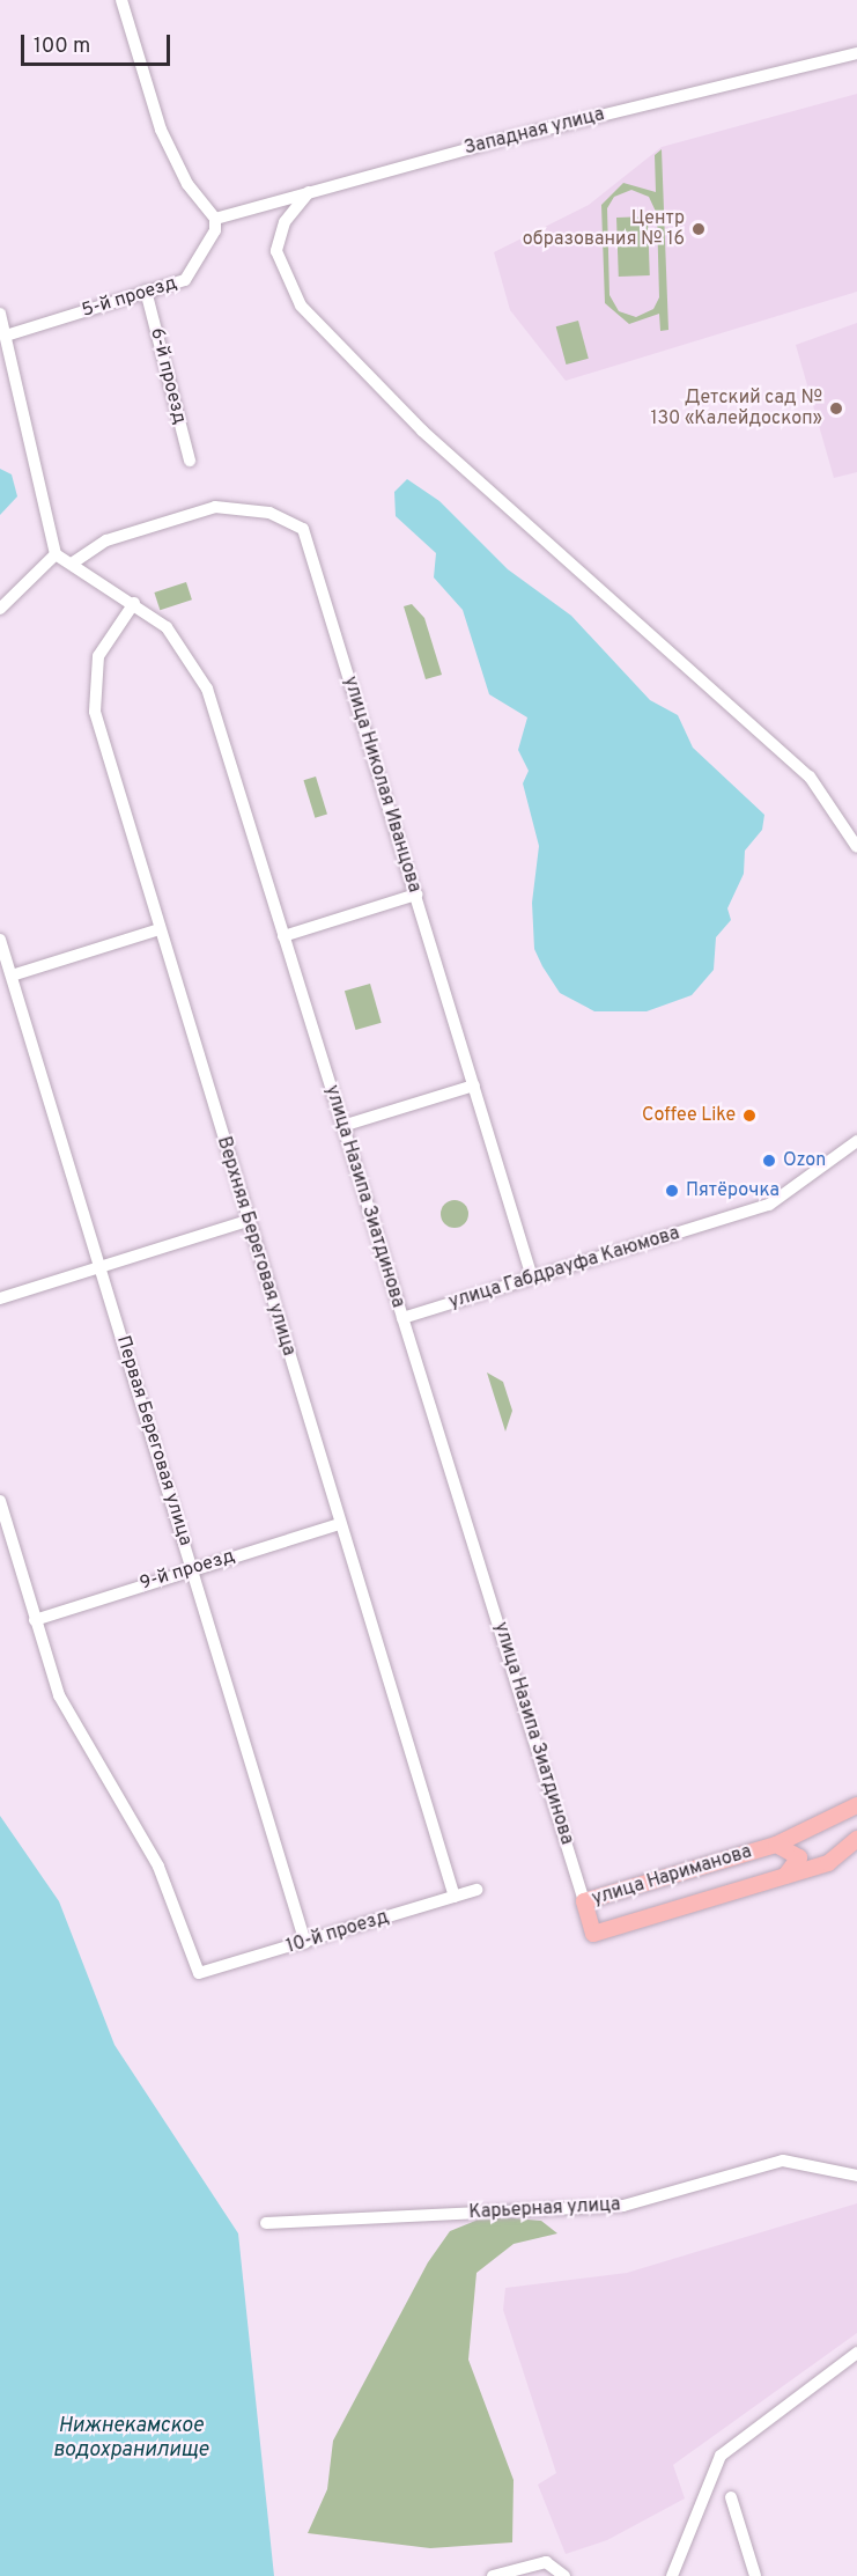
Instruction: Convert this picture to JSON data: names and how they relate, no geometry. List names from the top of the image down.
{
  "streets": {
    "main road": ["улица Нариманова"],
    "street": [
      "Западная улица",
      "5-й проезд",
      "6-й проезд",
      "улица Николая Иванцова",
      "улица Назипа Зиатдинова",
      "Верхняя Береговая улица",
      "улица Габдрауфа Каюмова",
      "Первая Береговая улица",
      "9-й проезд",
      "10-й проезд",
      "Карьерная улица"
    ]
  },
  "crossings": [
    ["Западная улица", "5-й проезд"],
    ["5-й проезд", "6-й проезд"],
    ["улица Николая Иванцова", "улица Назипа Зиатдинова"],
    ["улица Николая Иванцова", "улица Габдрауфа Каюмова"],
    ["улица Назипа Зиатдинова", "Верхняя Береговая улица"],
    ["улица Назипа Зиатдинова", "улица Габдрауфа Каюмова"],
    ["улица Назипа Зиатдинова", "улица Нариманова"],
    ["Верхняя Береговая улица", "9-й проезд"],
    ["Верхняя Береговая улица", "10-й проезд"],
    ["Первая Береговая улица", "9-й проезд"],
    ["Первая Береговая улица", "10-й проезд"],
    ["9-й проезд", "10-й проезд"]
  ],
  "water": ["Нижнекамское водохранилище"],
  "places": [
    "Центр образования № 16",
    "Детский сад № 130 «Калейдоскоп»",
    "Coffee Like",
    "Ozon",
    "Пятёрочка"
  ],
  "scale_bar": "100 m"
}
